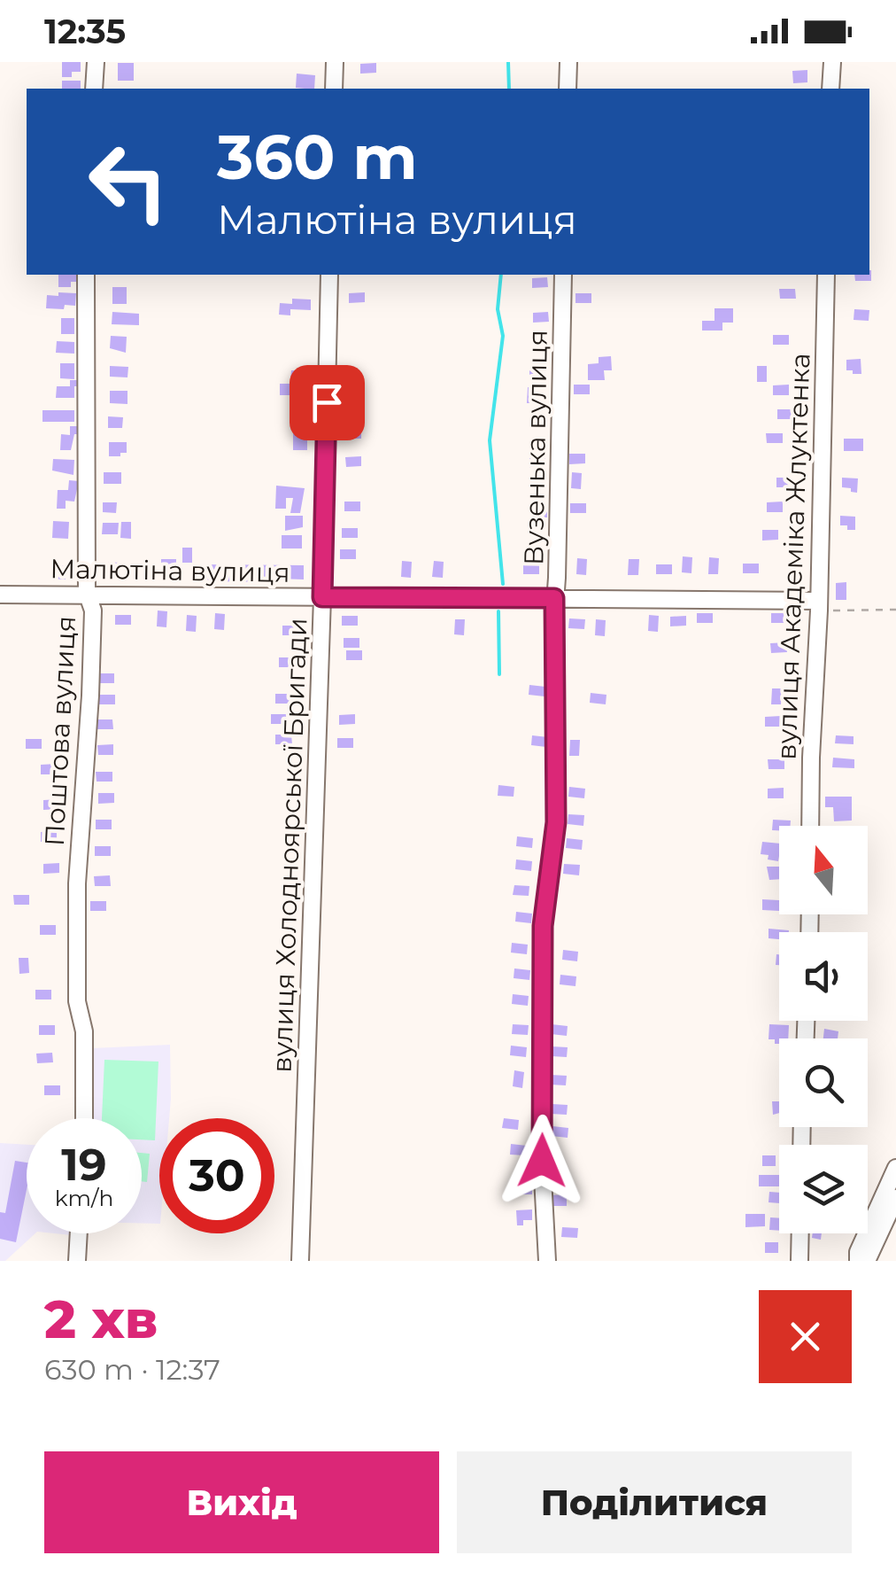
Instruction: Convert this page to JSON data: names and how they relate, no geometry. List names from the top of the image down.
{
  "streets": {
    "street": [
      "Вузенька вулиця",
      "вулиця Академіка Жлуктенка",
      "Малютіна вулиця",
      "Поштова вулиця",
      "вулиця Холодноярської Бригади"
    ]
  },
  "crossings": [
    ["Вузенька вулиця", "Малютіна вулиця"],
    ["вулиця Академіка Жлуктенка", "Малютіна вулиця"],
    ["Малютіна вулиця", "Поштова вулиця"],
    ["Малютіна вулиця", "вулиця Холодноярської Бригади"]
  ],
  "north": "top",
  "page": {
    "status": "12:35",
    "turn": ["360 m", "Малютіна вулиця"],
    "speed": "19 km/h",
    "limit": "30",
    "heading": ["2 хв", "630 m · 12:37"],
    "buttons": ["Вихід", "Поділитися"]
  }
}
